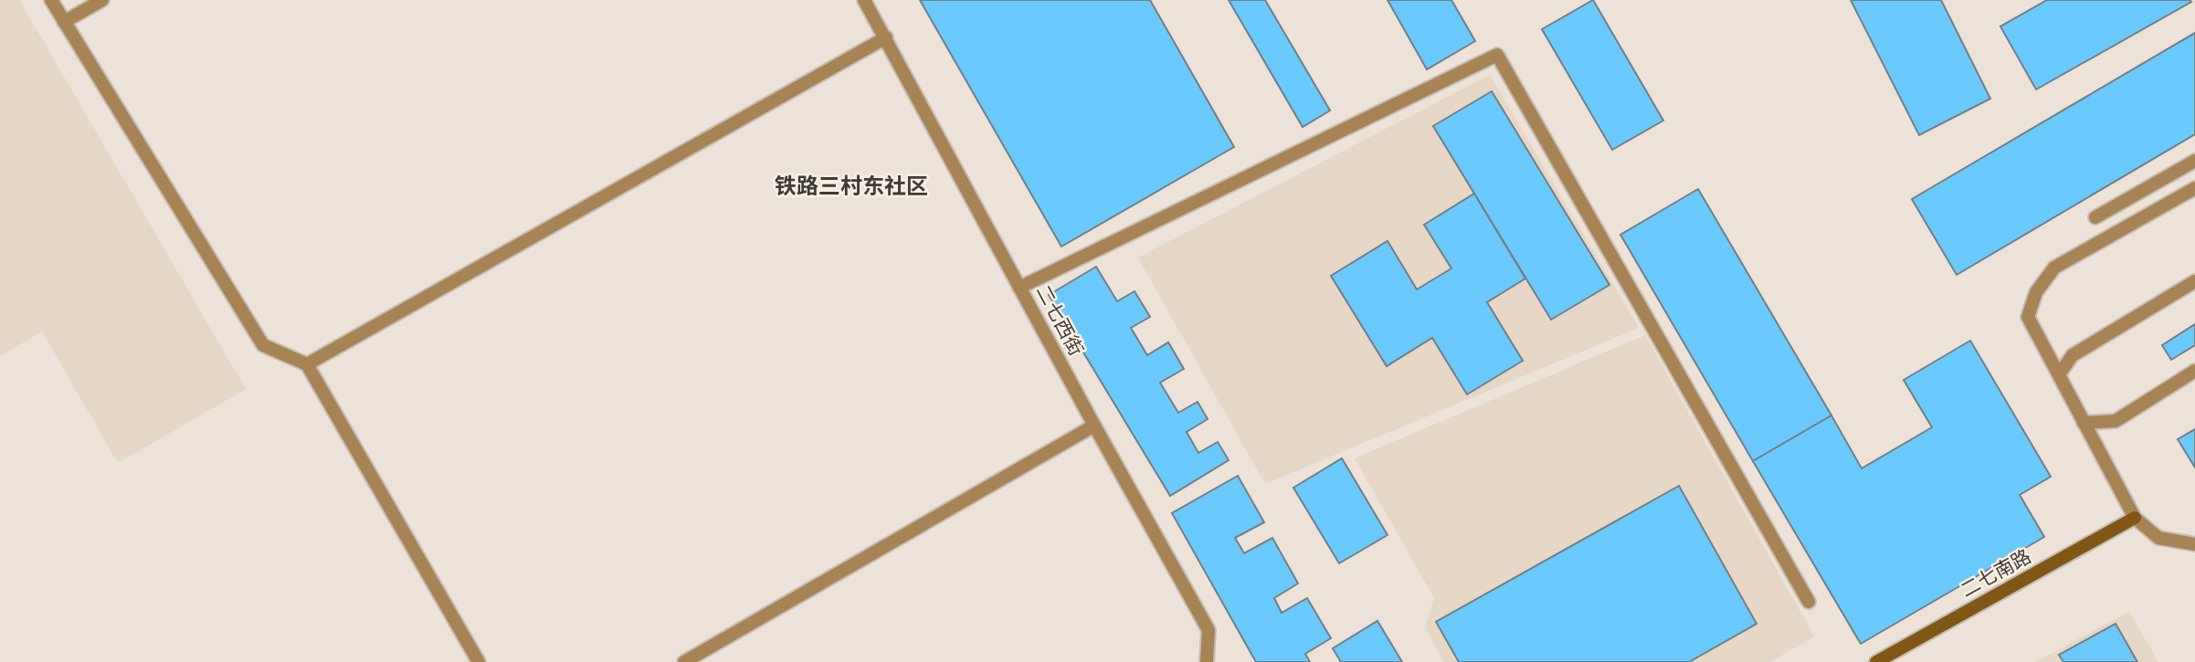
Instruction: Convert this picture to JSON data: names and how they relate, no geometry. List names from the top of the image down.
{
  "streets": {
    "main road": ["二七南路"],
    "street": ["二七西街"]
  },
  "districts": ["铁路三村东社区"]
}
